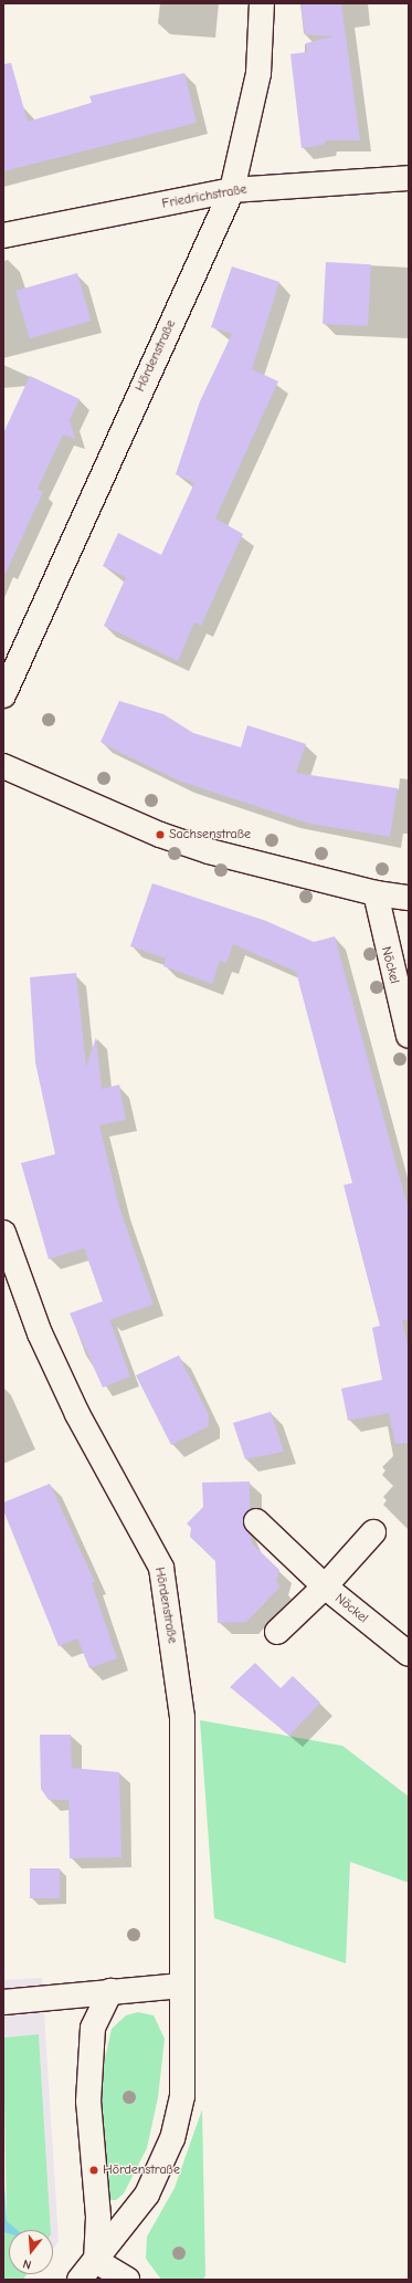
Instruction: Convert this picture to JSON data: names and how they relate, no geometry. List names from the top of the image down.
{
  "streets": {
    "street": ["Friedrichstraße", "Hördenstraße", "Nöckel"]
  },
  "crossings": [
    ["Friedrichstraße", "Hördenstraße"]
  ],
  "places": ["Sachsenstraße", "Hördenstraße"],
  "north": "bottom"
}
